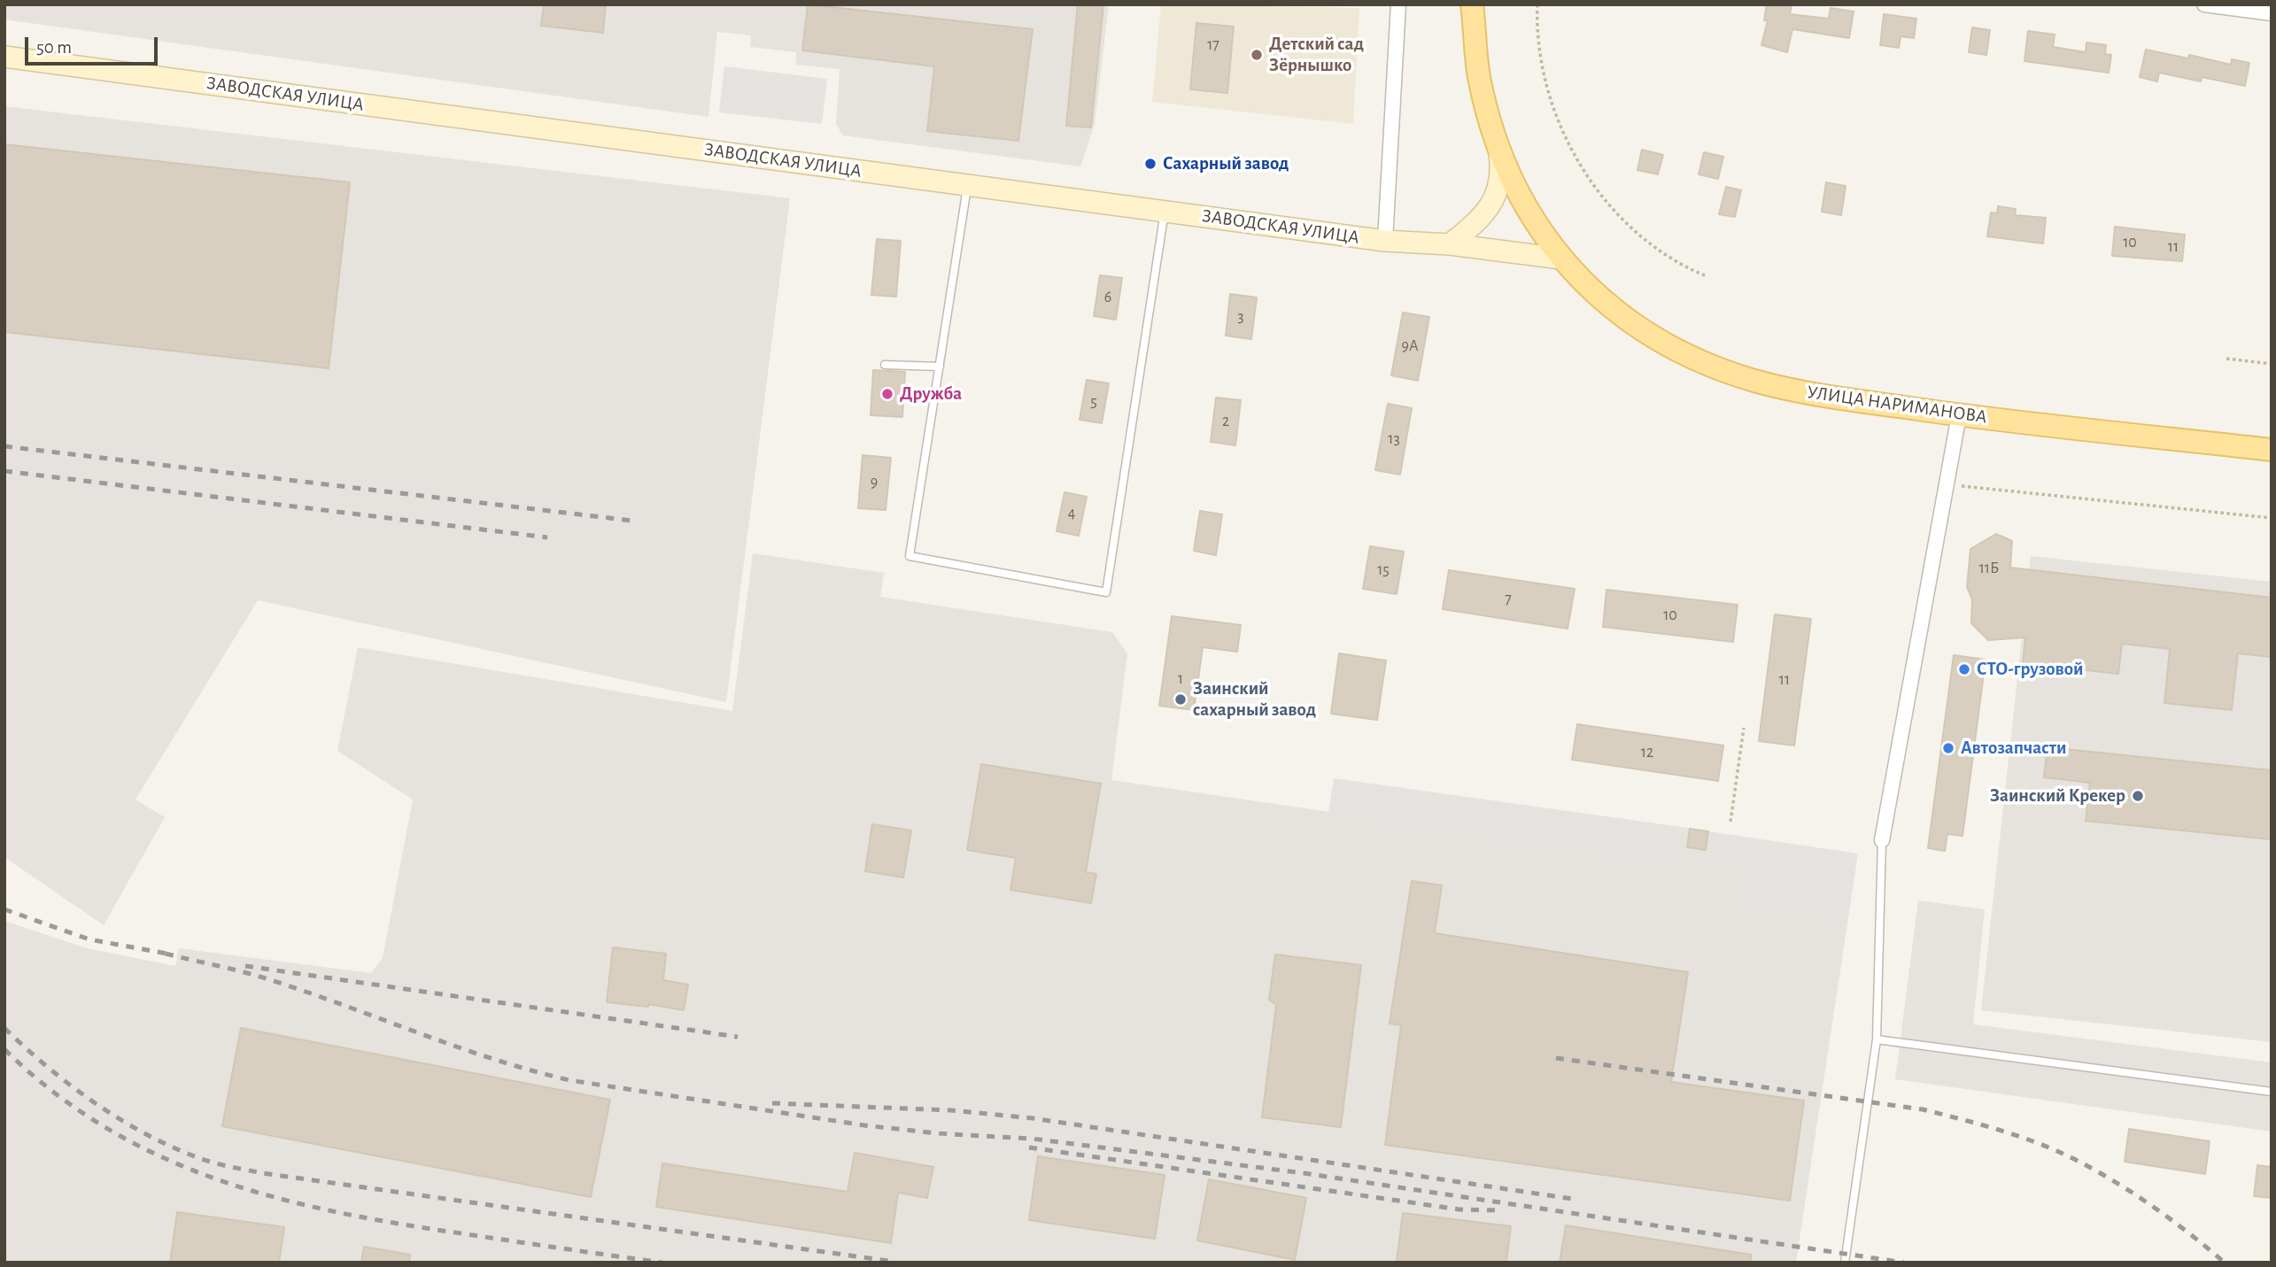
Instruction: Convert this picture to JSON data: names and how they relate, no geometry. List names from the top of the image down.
{
  "streets": {
    "main road": ["ЗАВОДСКАЯ УЛИЦА", "УЛИЦА НАРИМАНОВА"]
  },
  "crossings": [
    ["ЗАВОДСКАЯ УЛИЦА", "УЛИЦА НАРИМАНОВА"]
  ],
  "places": [
    "Детский сад Зёрнышко",
    "Сахарный завод",
    "Дружба",
    "СТО-грузовой",
    "Заинский сахарный завод",
    "Автозапчасти",
    "Заинский Крекер"
  ],
  "house_numbers": [
    "17",
    "10",
    "11",
    "6",
    "3",
    "9А",
    "5",
    "2",
    "13",
    "9",
    "4",
    "11Б",
    "15",
    "7",
    "10",
    "1",
    "11",
    "12"
  ],
  "scale_bar": "50 m"
}
